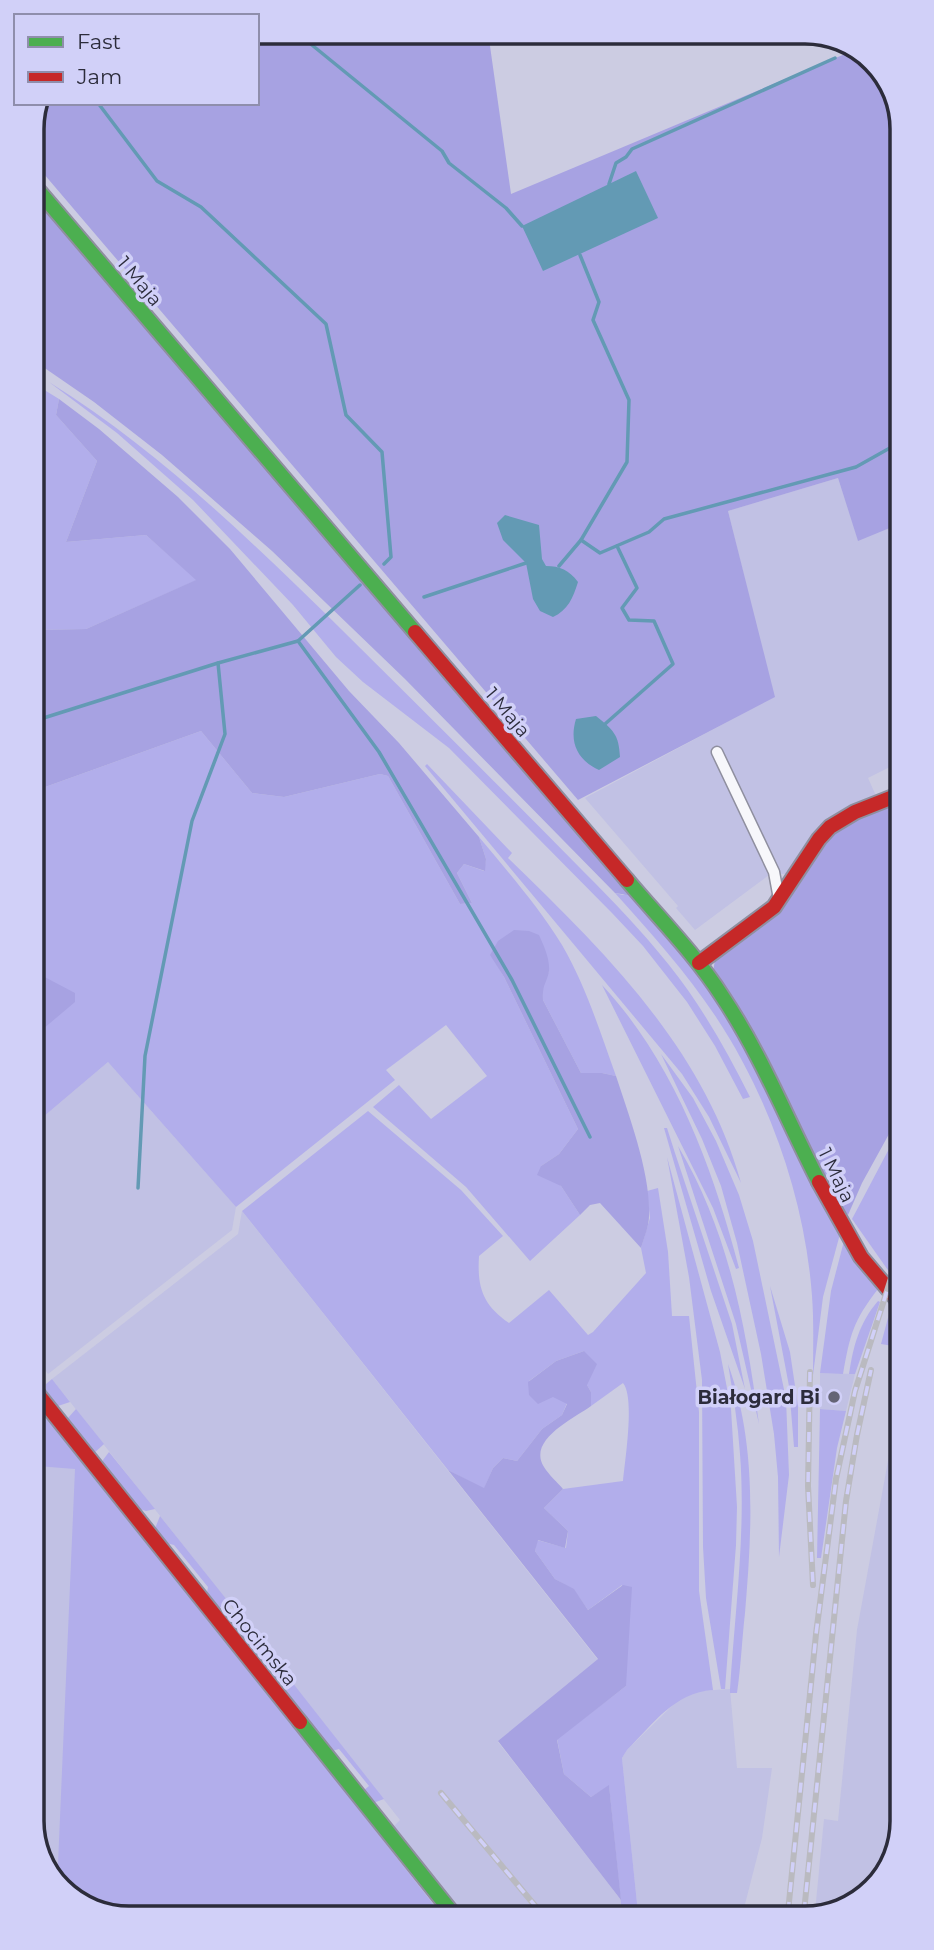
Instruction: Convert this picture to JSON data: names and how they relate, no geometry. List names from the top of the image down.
{
  "streets": {
    "street": ["1 Maja", "Chocimska"]
  },
  "places": ["Białogard Bi"],
  "legend": ["Fast", "Jam"]
}
